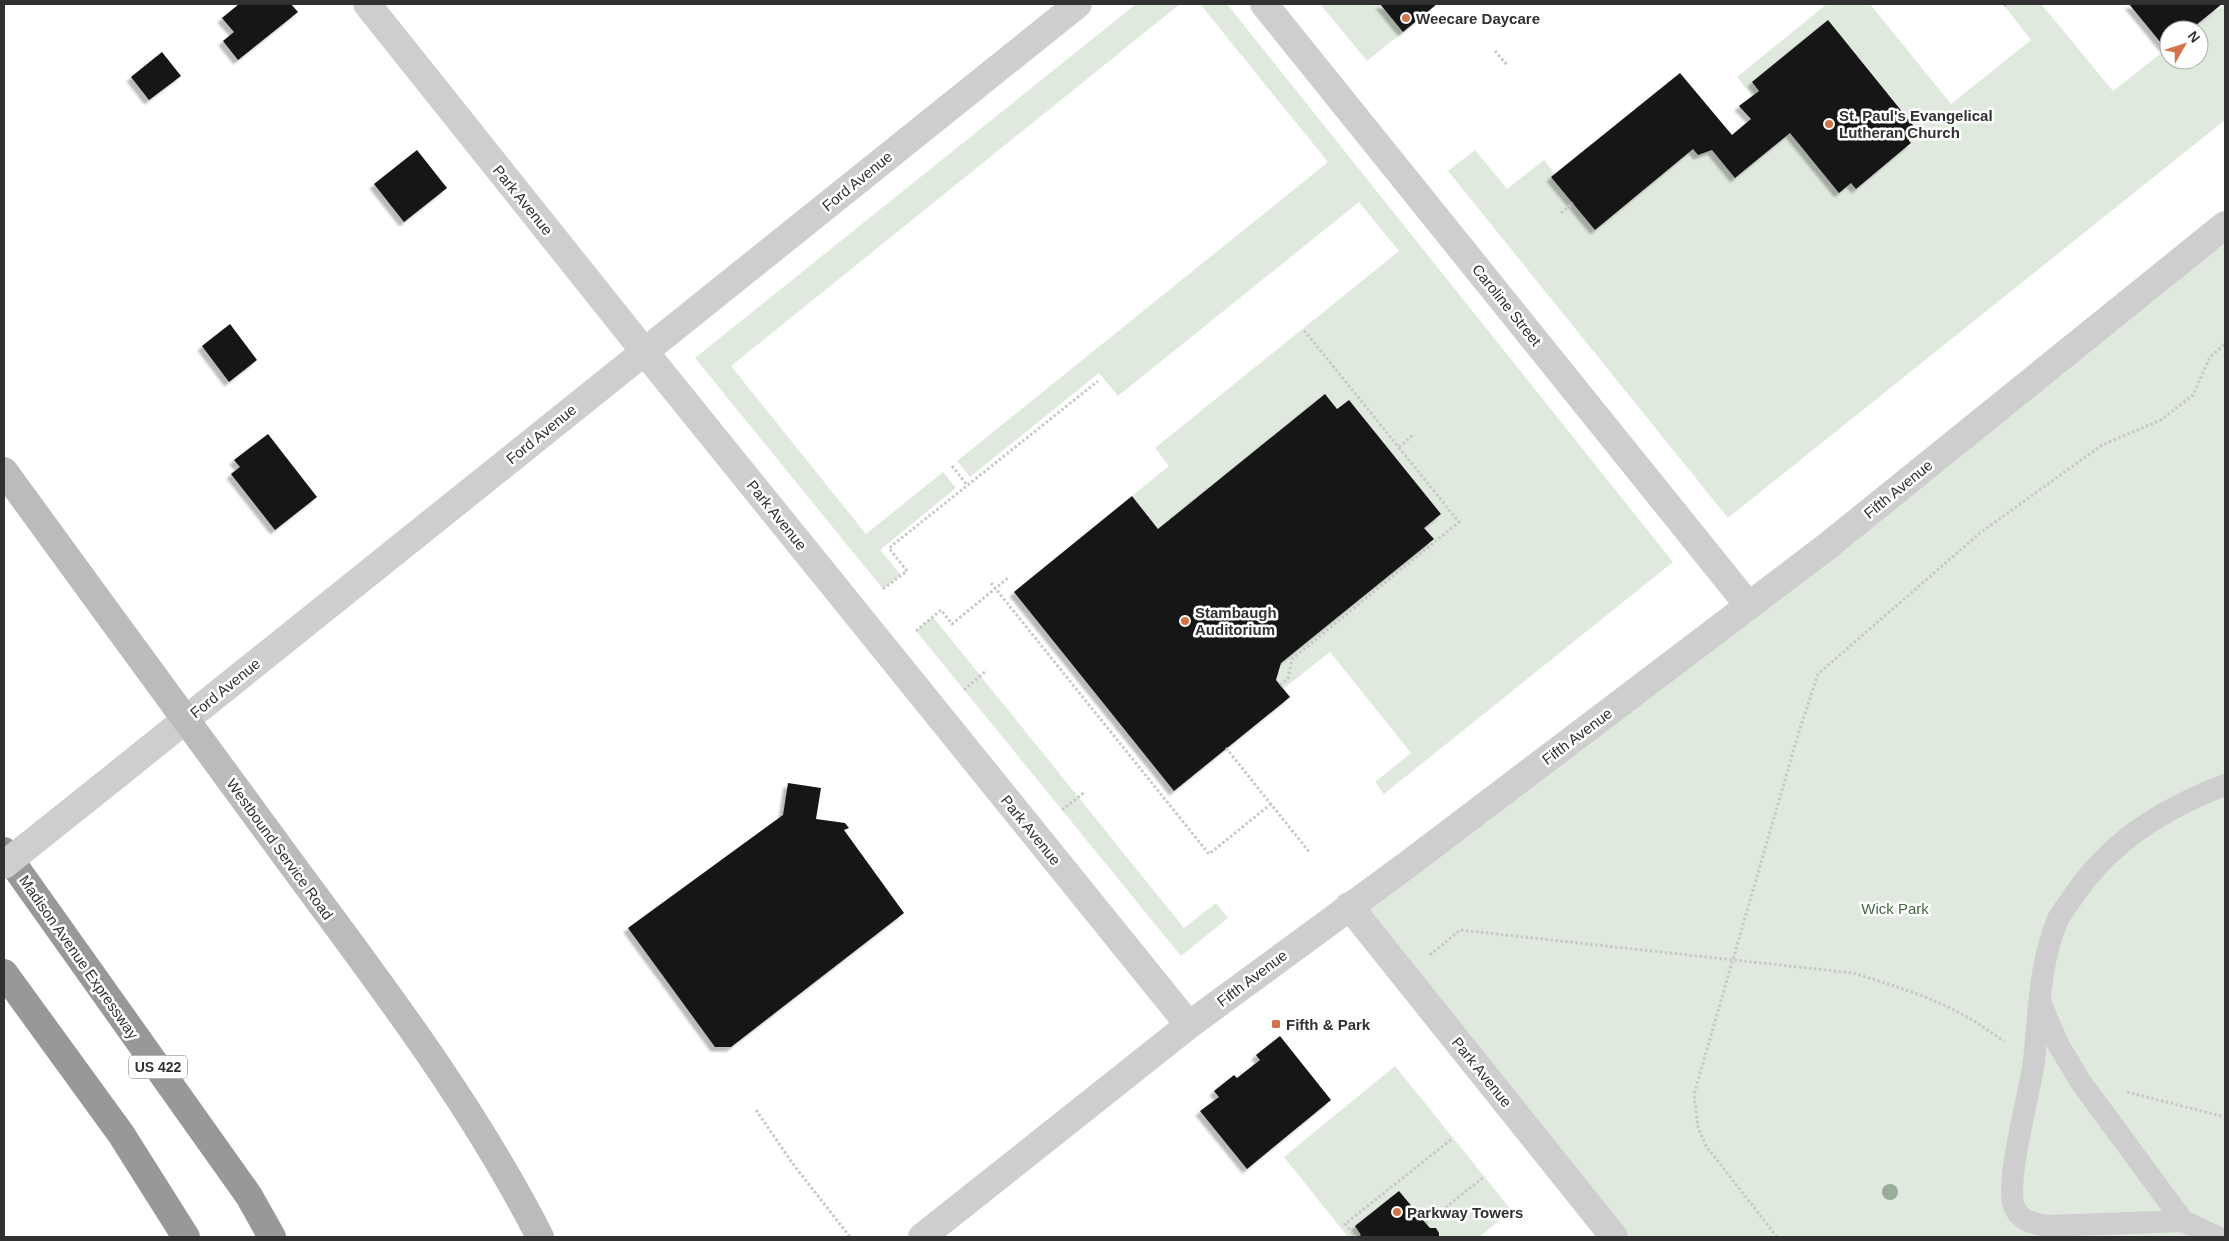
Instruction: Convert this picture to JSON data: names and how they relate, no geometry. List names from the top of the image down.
{
  "streets": {
    "highway": ["Madison Avenue Expressway", "US 422"],
    "main road": ["Westbound Service Road"],
    "street": [
      "Ford Avenue",
      "Park Avenue",
      "Caroline Street",
      "Fifth Avenue"
    ]
  },
  "crossings": [
    ["Ford Avenue", "Park Avenue"],
    ["Ford Avenue", "Westbound Service Road"],
    ["Park Avenue", "Fifth Avenue"],
    ["Caroline Street", "Fifth Avenue"]
  ],
  "parks": ["Wick Park"],
  "places": {
    "other": [
      "Weecare Daycare",
      "St. Paul's Evangelical Lutheran Church",
      "Stambaugh Auditorium",
      "Parkway Towers"
    ],
    "transit": ["Fifth & Park"]
  },
  "north": "top right"
}
